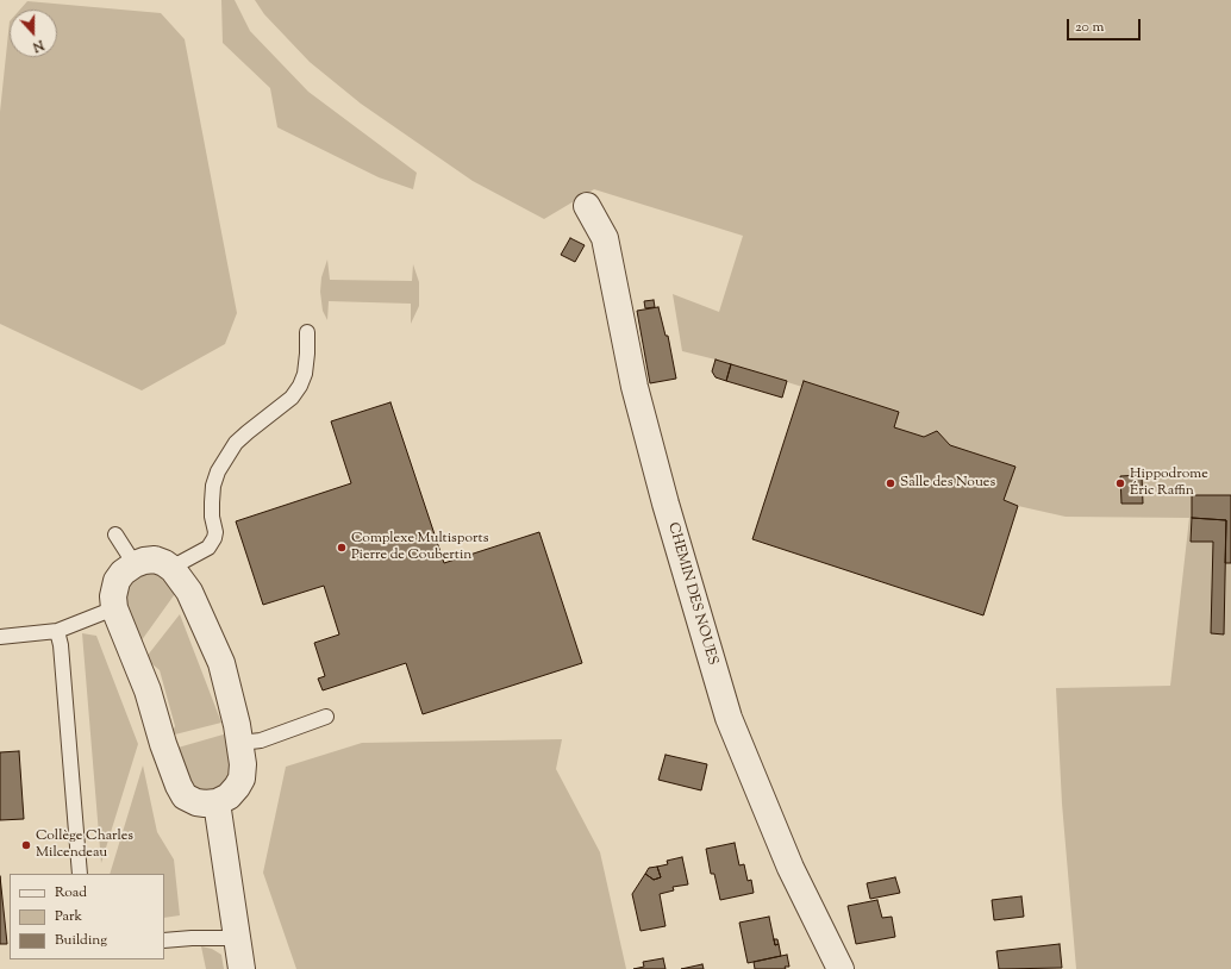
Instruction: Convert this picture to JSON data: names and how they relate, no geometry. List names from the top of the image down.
{
  "streets": {
    "street": ["CHEMIN DES NOUES"]
  },
  "places": [
    "Salle des Noues",
    "Hippodrome Éric Raffin",
    "Complexe Multisports Pierre de Coubertin",
    "Collège Charles Milcendeau"
  ],
  "legend": ["Road", "Park", "Building"],
  "scale_bar": "20 m",
  "north": "bottom"
}
